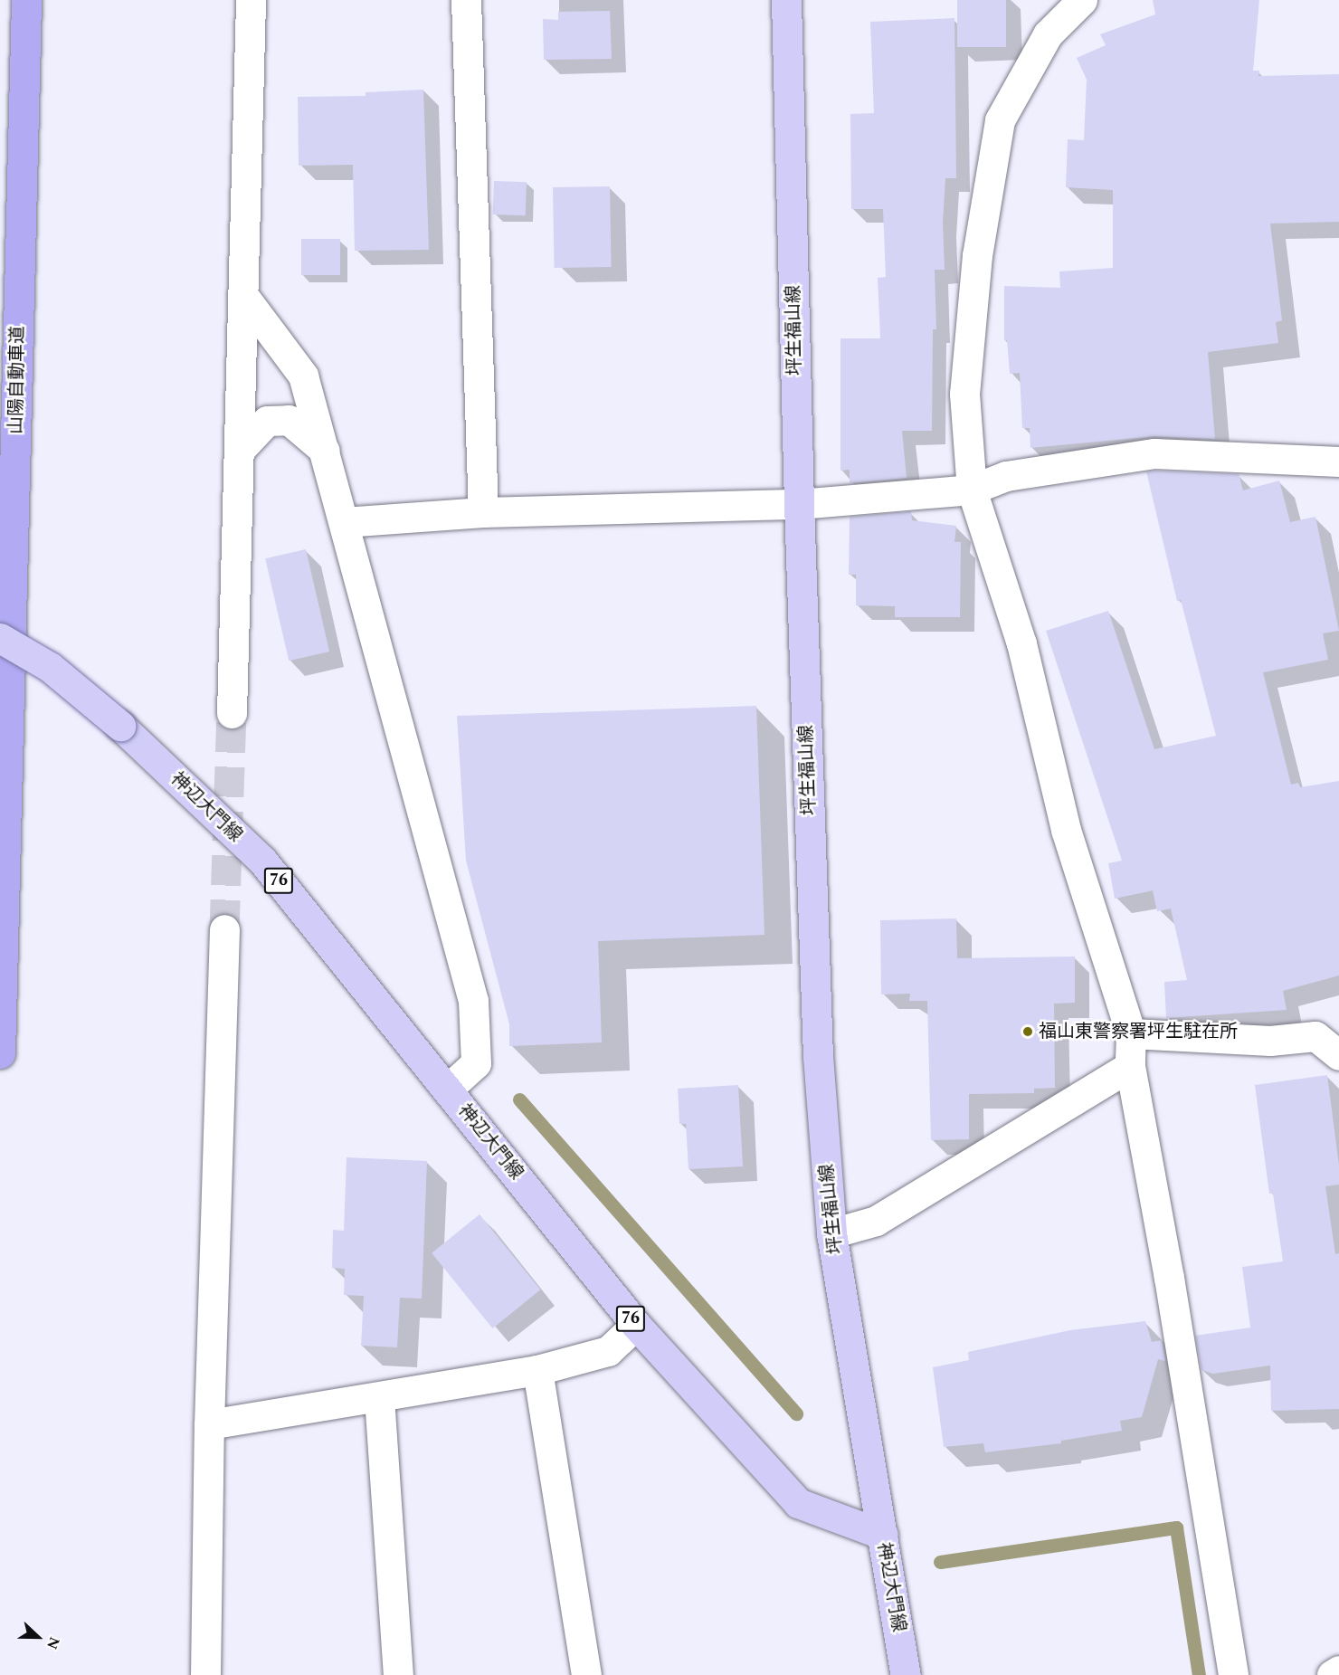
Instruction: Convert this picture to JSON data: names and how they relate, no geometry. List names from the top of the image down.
{
  "streets": {
    "highway": ["山陽自動車道"],
    "main road": ["坪生福山線", "神辺大門線", "76"]
  },
  "crossings": [
    ["坪生福山線", "神辺大門線"]
  ],
  "places": ["福山東警察署坪生駐在所"],
  "north": "right"
}
